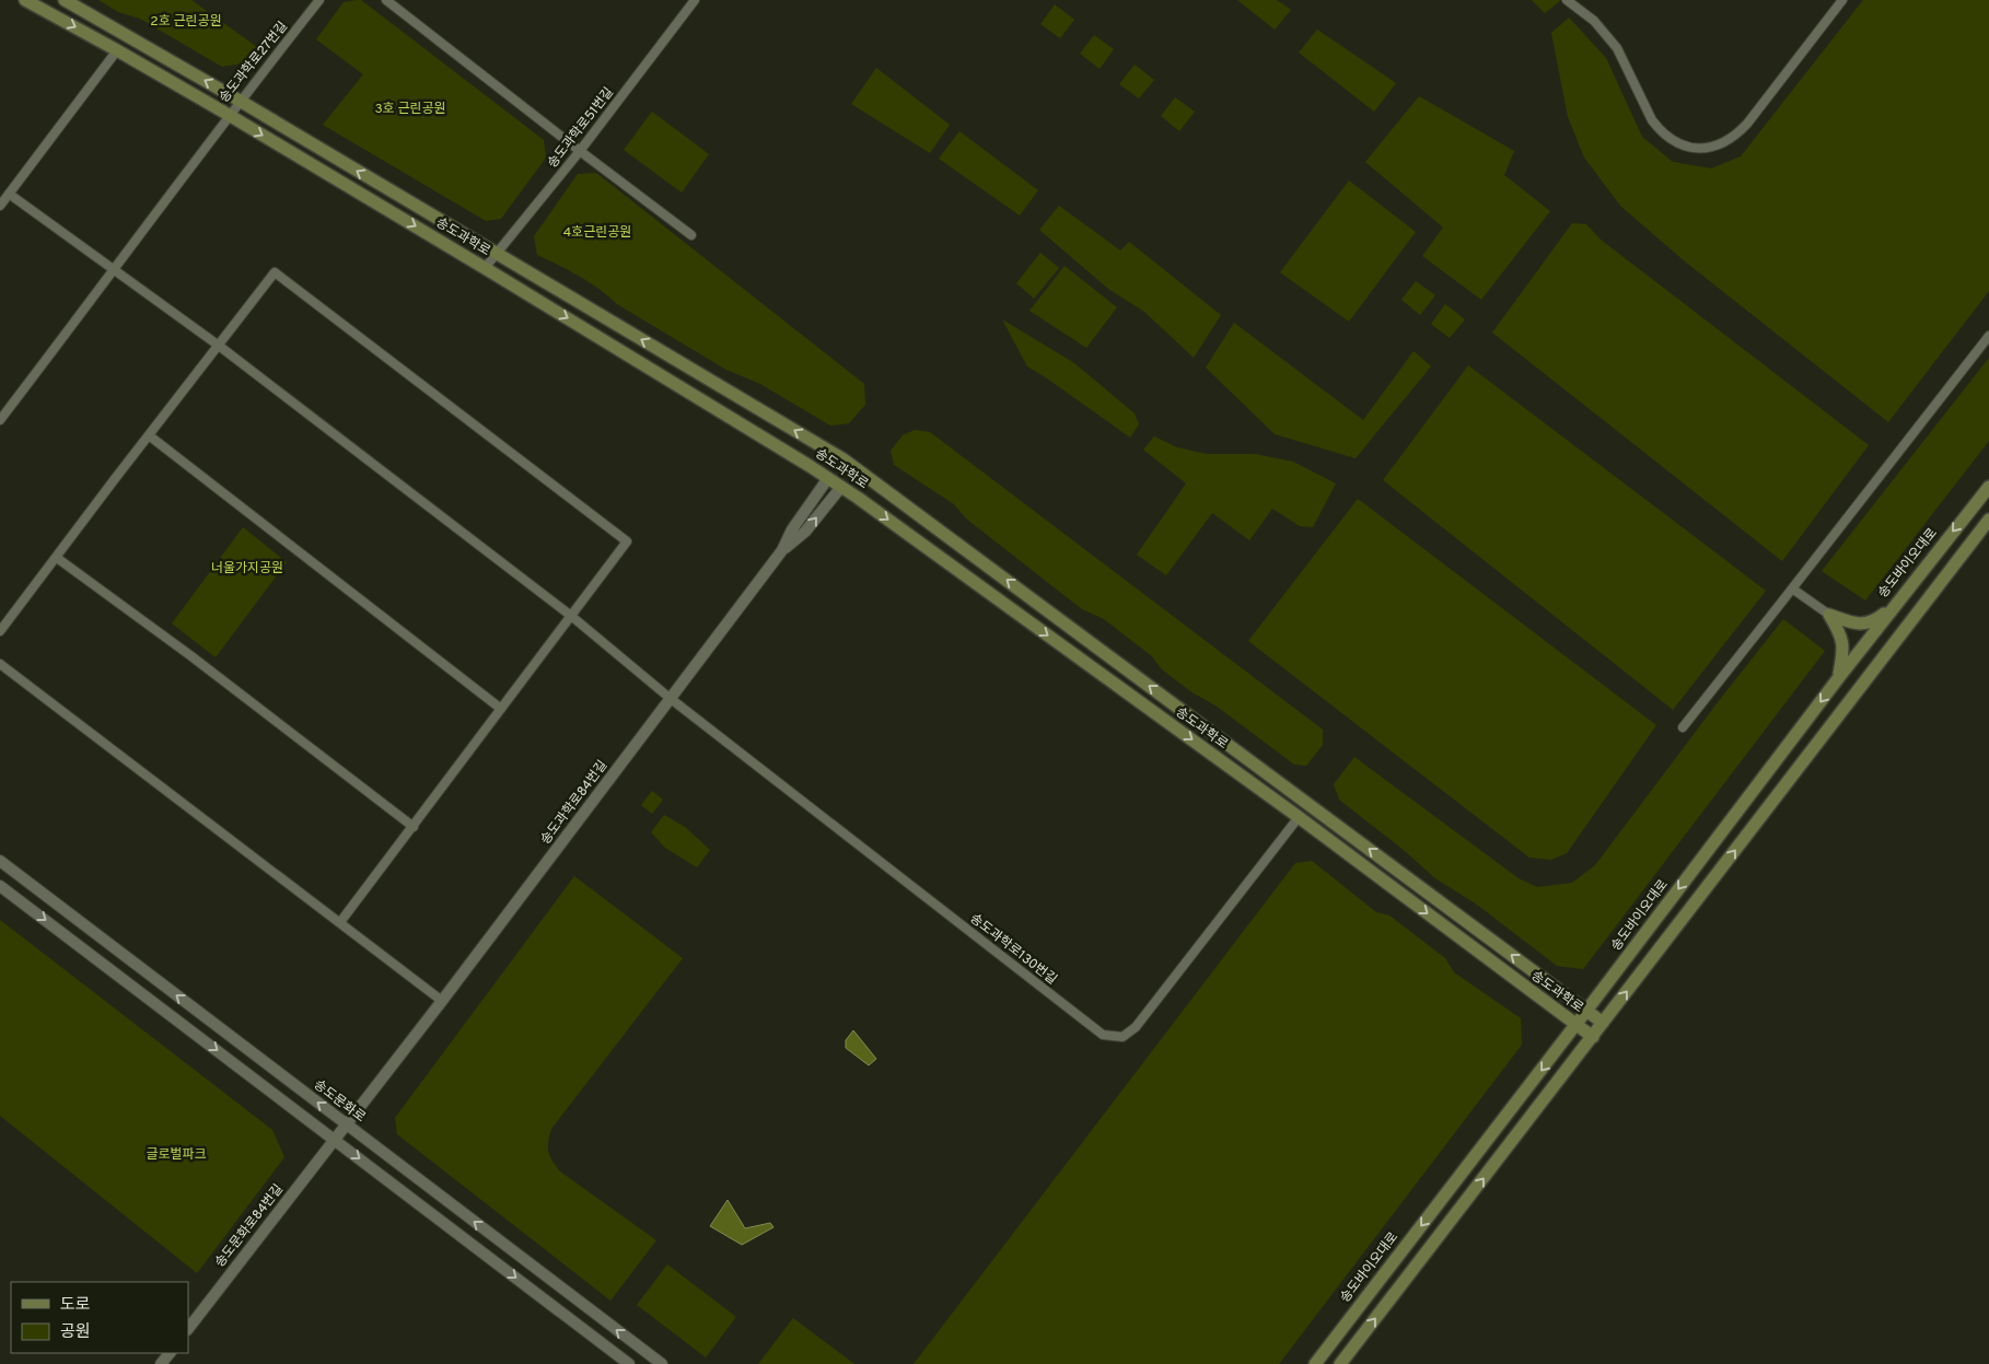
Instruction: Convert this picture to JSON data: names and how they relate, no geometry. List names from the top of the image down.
{
  "streets": {
    "main road": ["송도과학로", "송도바이오대로"],
    "street": [
      "송도과학로27번길",
      "송도과학로51번길",
      "송도과학로84번길",
      "송도과학로130번길",
      "송도문화로",
      "송도문화로84번길"
    ]
  },
  "crossings": [
    ["송도과학로27번길", "송도과학로"],
    ["송도과학로27번길", "송도과학로130번길"],
    ["송도과학로51번길", "송도과학로"],
    ["송도과학로", "송도바이오대로"],
    ["송도과학로", "송도과학로84번길"],
    ["송도과학로", "송도과학로130번길"],
    ["송도과학로84번길", "송도과학로130번길"],
    ["송도과학로84번길", "송도문화로"],
    ["송도과학로84번길", "송도문화로84번길"]
  ],
  "parks": [
    "2호 근린공원",
    "3호 근린공원",
    "4호근린공원",
    "너울가지공원",
    "글로벌파크"
  ],
  "legend": ["도로", "공원"]
}
